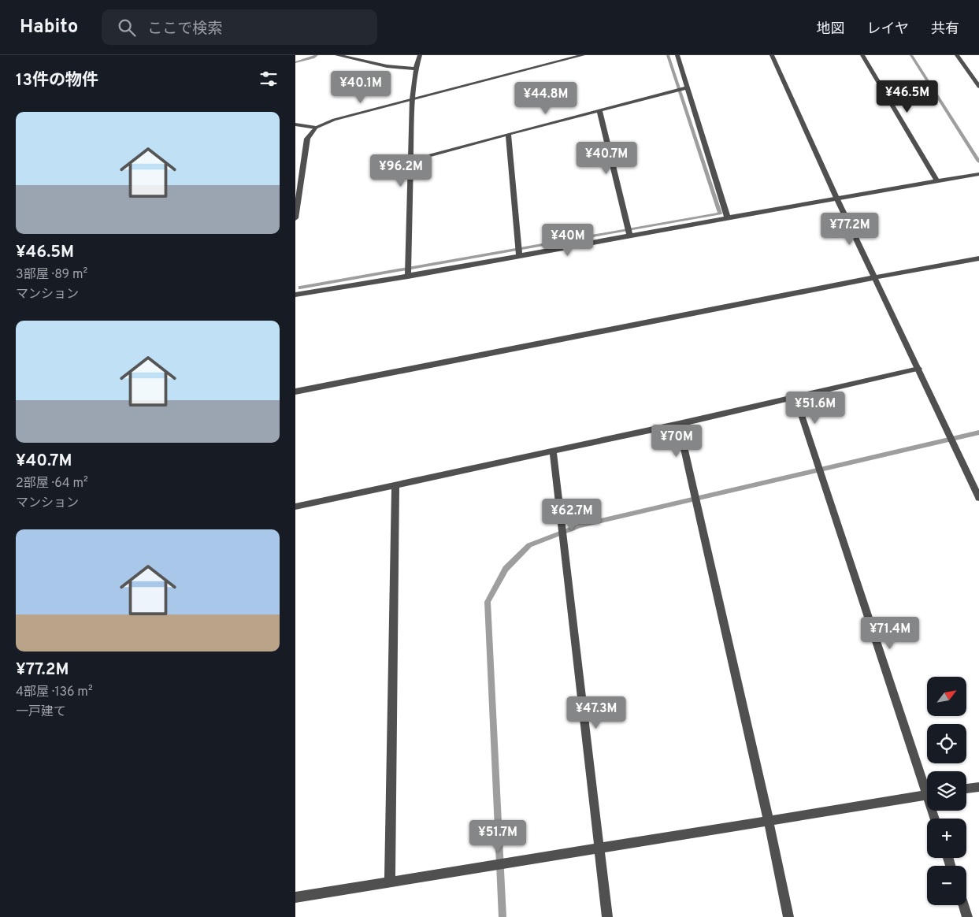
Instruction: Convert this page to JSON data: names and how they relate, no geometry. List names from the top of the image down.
{
  "north": "top right",
  "page": {
    "header": "Habito",
    "search": "ここで検索",
    "nav": ["地図", "レイヤ", "共有"],
    "heading": "13件の物件",
    "price": [
      "¥40.1M",
      "¥46.5M",
      "¥44.8M",
      "¥40.7M",
      "¥96.2M",
      "¥77.2M",
      "¥40M",
      "¥51.6M",
      "¥70M",
      "¥62.7M",
      "¥71.4M",
      "¥47.3M",
      "¥51.7M"
    ],
    "list": [
      {
        "name": "¥46.5M",
        "note": "3部屋 · 89 m² · マンション"
      },
      {
        "name": "¥40.7M",
        "note": "2部屋 · 64 m² · マンション"
      },
      {
        "name": "¥77.2M",
        "note": "4部屋 · 136 m² · 一戸建て"
      }
    ],
    "map_buttons": ["+", "−"]
  }
}
